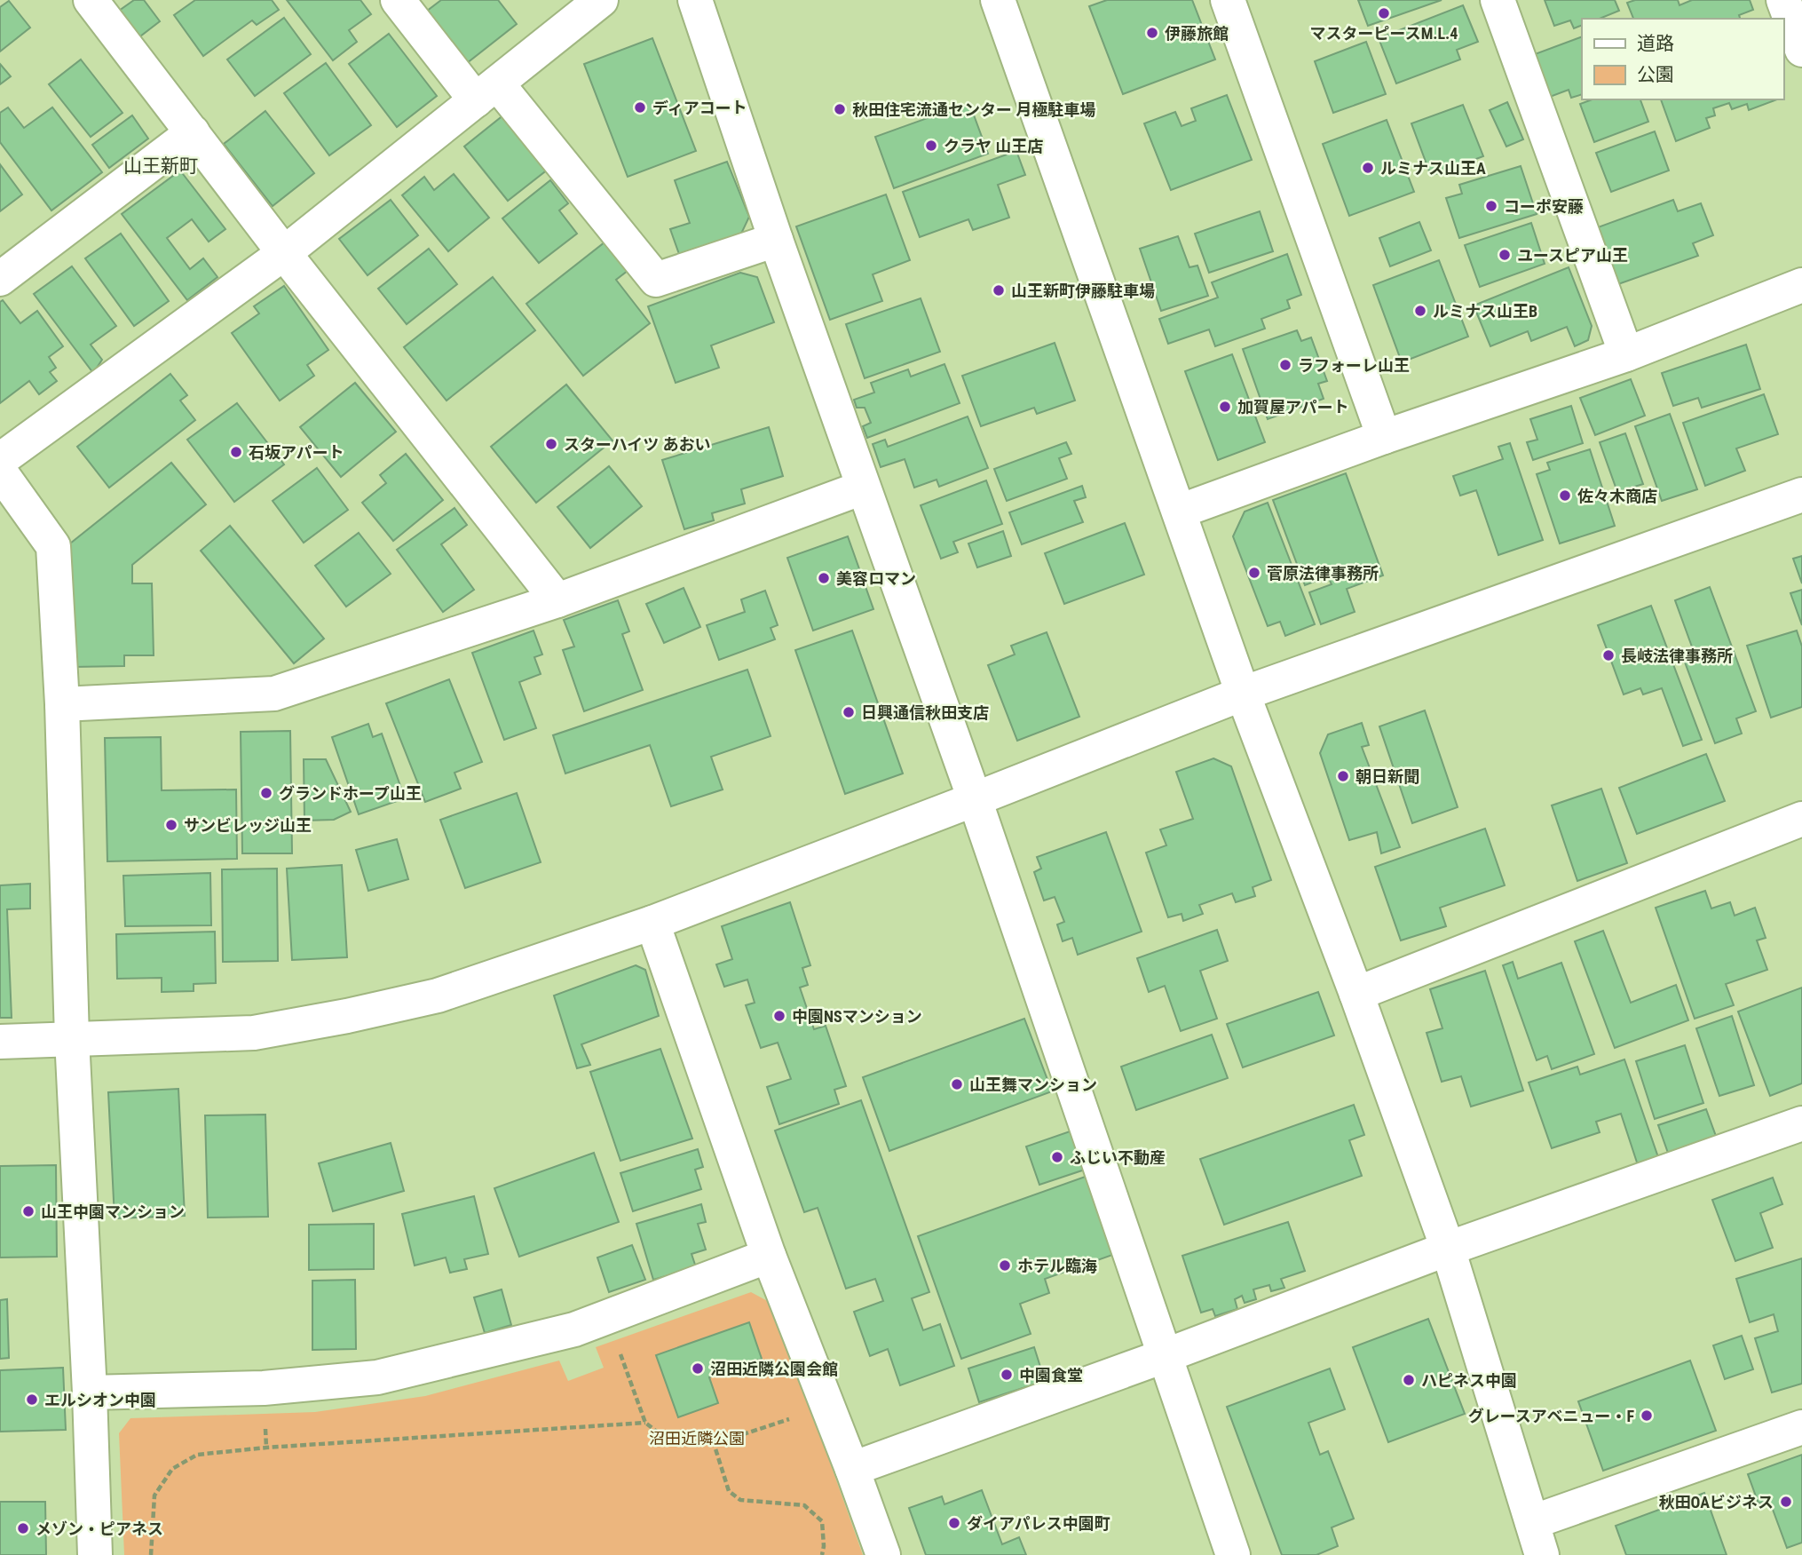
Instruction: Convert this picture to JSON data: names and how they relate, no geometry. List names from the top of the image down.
{
  "districts": ["山王新町"],
  "parks": ["沼田近隣公園"],
  "places": [
    "マスターピースM.L.4",
    "伊藤旅館",
    "ディアコート",
    "秋田住宅流通センター 月極駐車場",
    "クラヤ 山王店",
    "ルミナス山王A",
    "コーポ安藤",
    "ユースピア山王",
    "山王新町伊藤駐車場",
    "ルミナス山王B",
    "ラフォーレ山王",
    "加賀屋アパート",
    "スターハイツ あおい",
    "石坂アパート",
    "佐々木商店",
    "菅原法律事務所",
    "美容ロマン",
    "長岐法律事務所",
    "日興通信秋田支店",
    "朝日新聞",
    "グランドホープ山王",
    "サンビレッジ山王",
    "中園NSマンション",
    "山王舞マンション",
    "ふじい不動産",
    "山王中園マンション",
    "ホテル臨海",
    "沼田近隣公園会館",
    "中園食堂",
    "ハピネス中園",
    "エルシオン中園",
    "グレースアベニュー・F",
    "秋田OAビジネス",
    "ダイアパレス中園町",
    "メゾン・ピアネス"
  ],
  "legend": ["道路", "公園"]
}
